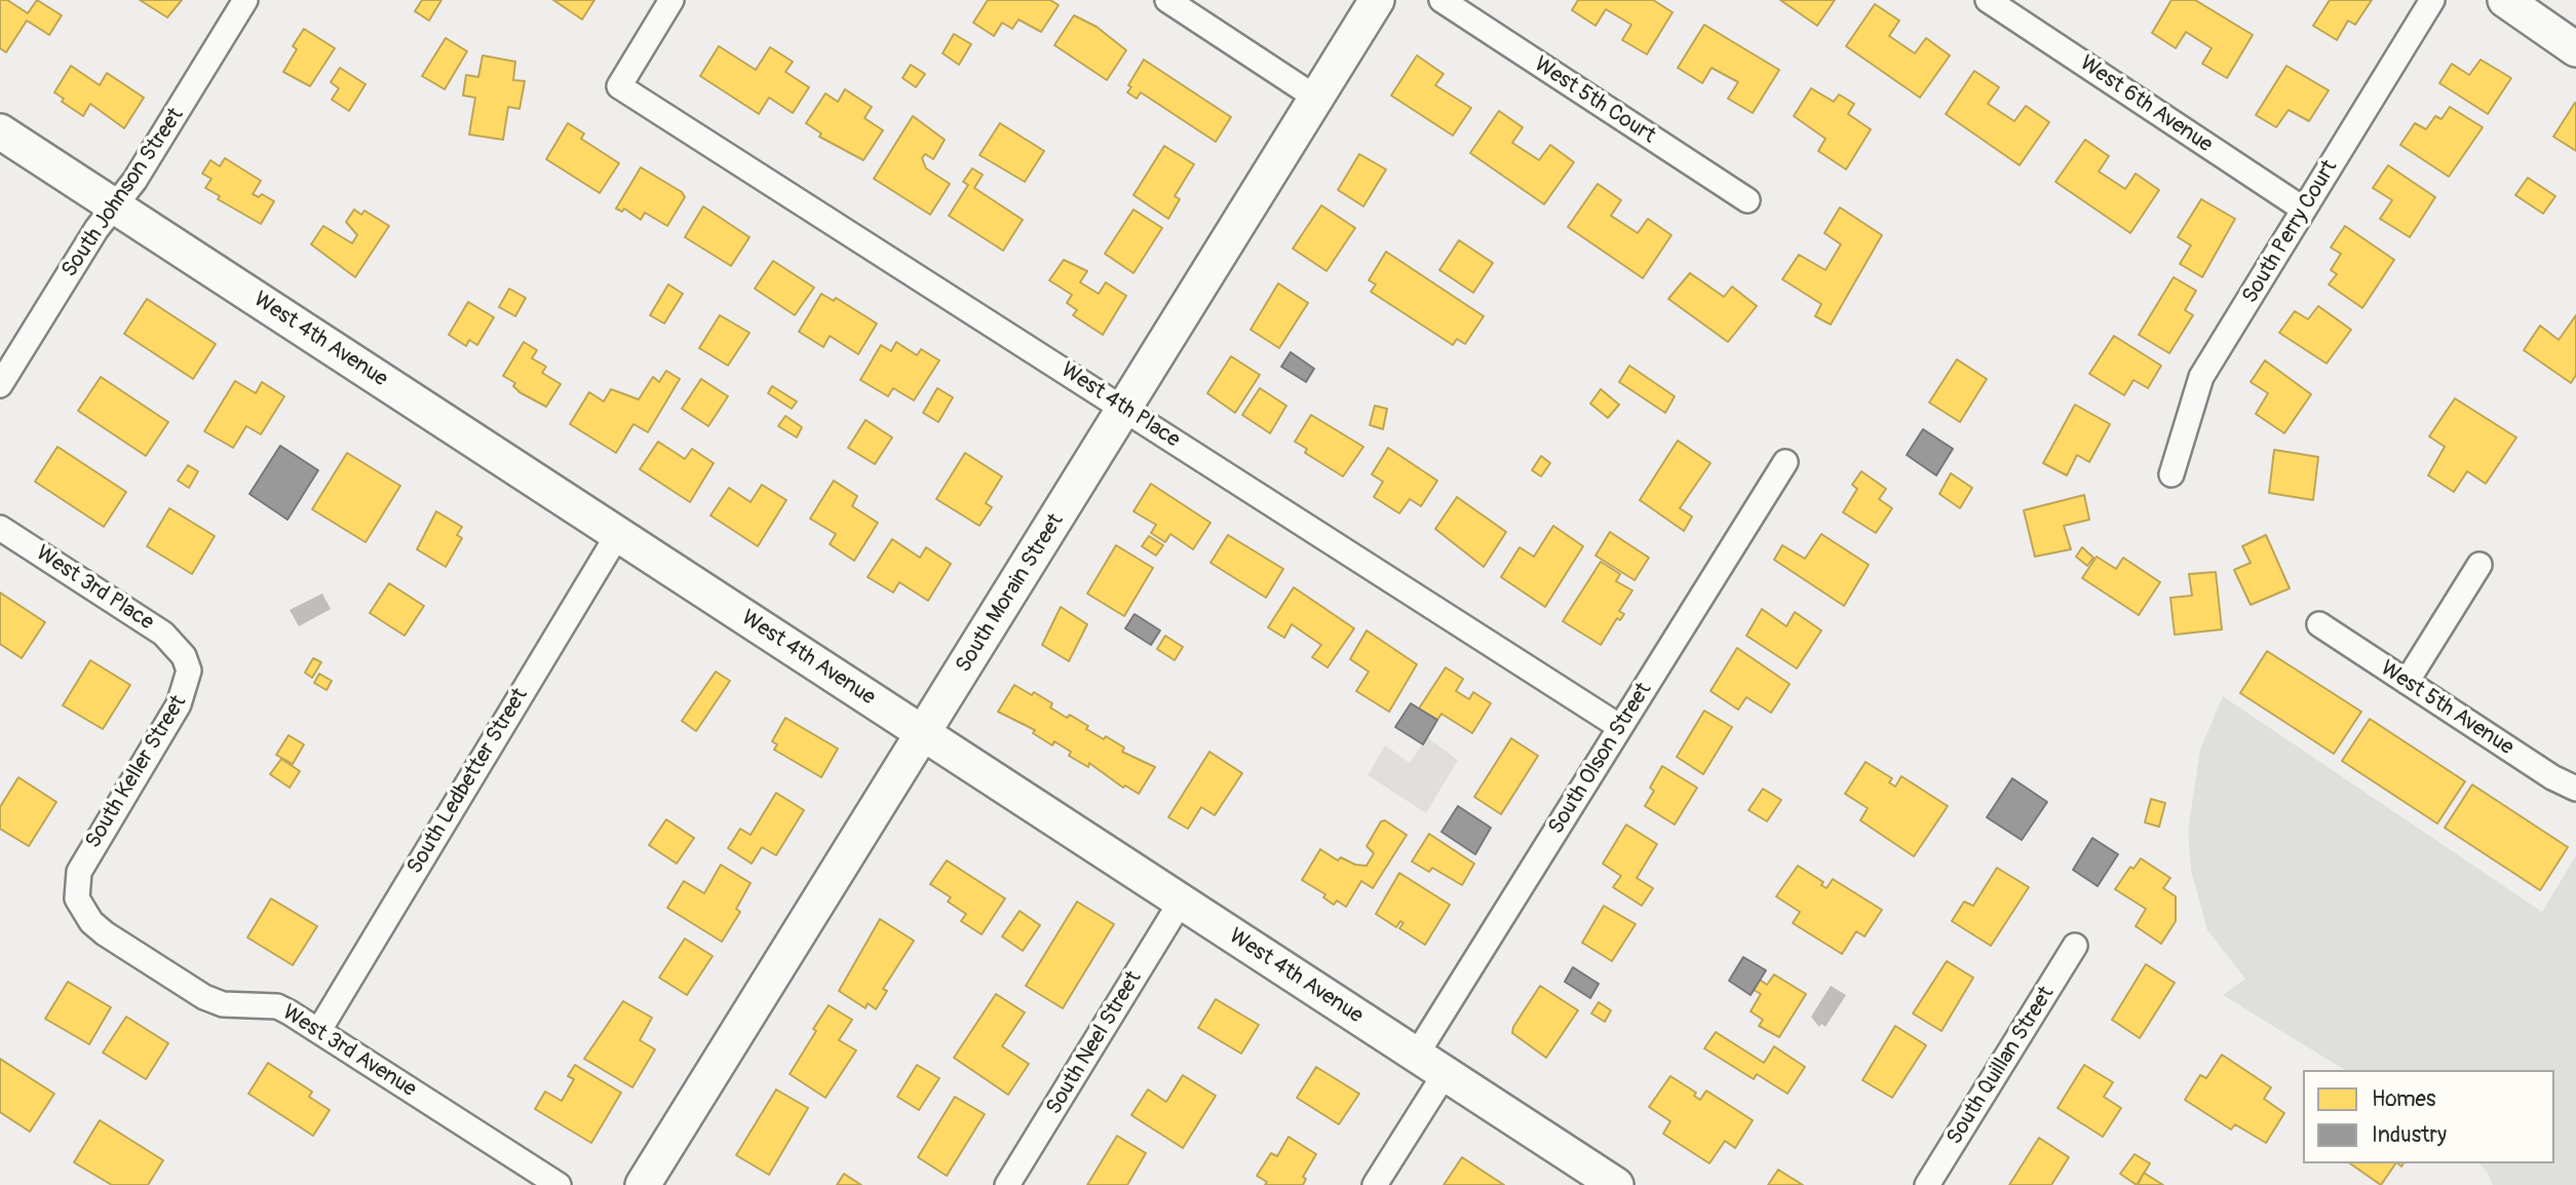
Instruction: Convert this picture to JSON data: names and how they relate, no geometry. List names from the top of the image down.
{
  "streets": {
    "street": [
      "West 5th Court",
      "West 6th Avenue",
      "South Johnson Street",
      "South Perry Court",
      "West 4th Avenue",
      "West 4th Place",
      "West 3rd Place",
      "South Morain Street",
      "West 5th Avenue",
      "South Olson Street",
      "South Keller Street",
      "South Ledbetter Street",
      "South Neel Street",
      "West 3rd Avenue",
      "South Quillan Street"
    ]
  },
  "crossings": [
    ["West 6th Avenue", "South Perry Court"],
    ["South Johnson Street", "West 4th Avenue"],
    ["West 4th Avenue", "South Morain Street"],
    ["West 4th Avenue", "South Olson Street"],
    ["West 4th Avenue", "South Ledbetter Street"],
    ["West 4th Avenue", "South Neel Street"],
    ["West 4th Place", "South Morain Street"],
    ["West 4th Place", "South Olson Street"],
    ["West 3rd Place", "South Keller Street"],
    ["South Keller Street", "West 3rd Avenue"],
    ["South Ledbetter Street", "West 3rd Avenue"]
  ],
  "legend": ["Homes", "Industry"]
}
